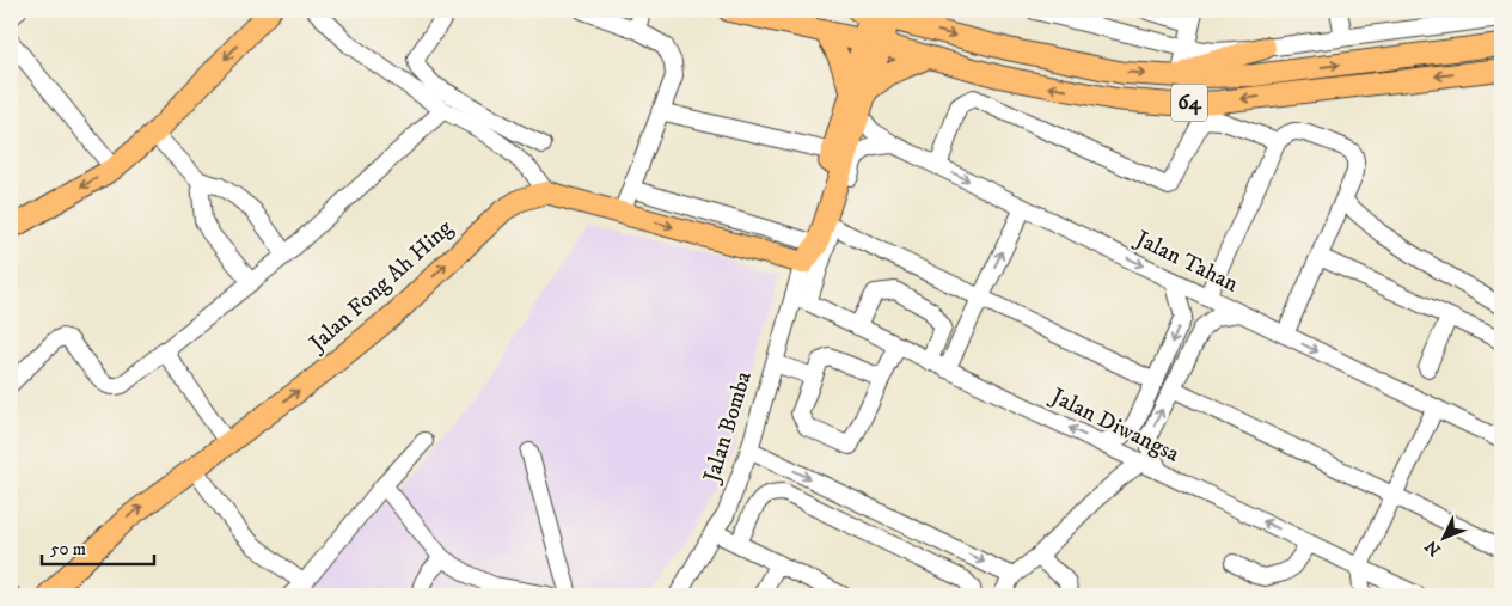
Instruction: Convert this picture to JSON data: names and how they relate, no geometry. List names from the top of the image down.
{
  "streets": {
    "main road": ["64", "Jalan Fong Ah Hing", "Jalan Bomba"],
    "street": ["Jalan Tahan", "Jalan Diwangsa"]
  },
  "crossings": [
    ["64", "Jalan Bomba"],
    ["Jalan Tahan", "Jalan Bomba"],
    ["Jalan Diwangsa", "Jalan Bomba"]
  ],
  "one_way": ["Jalan Fong Ah Hing"],
  "scale_bar": "50 m",
  "north": "bottom left"
}
